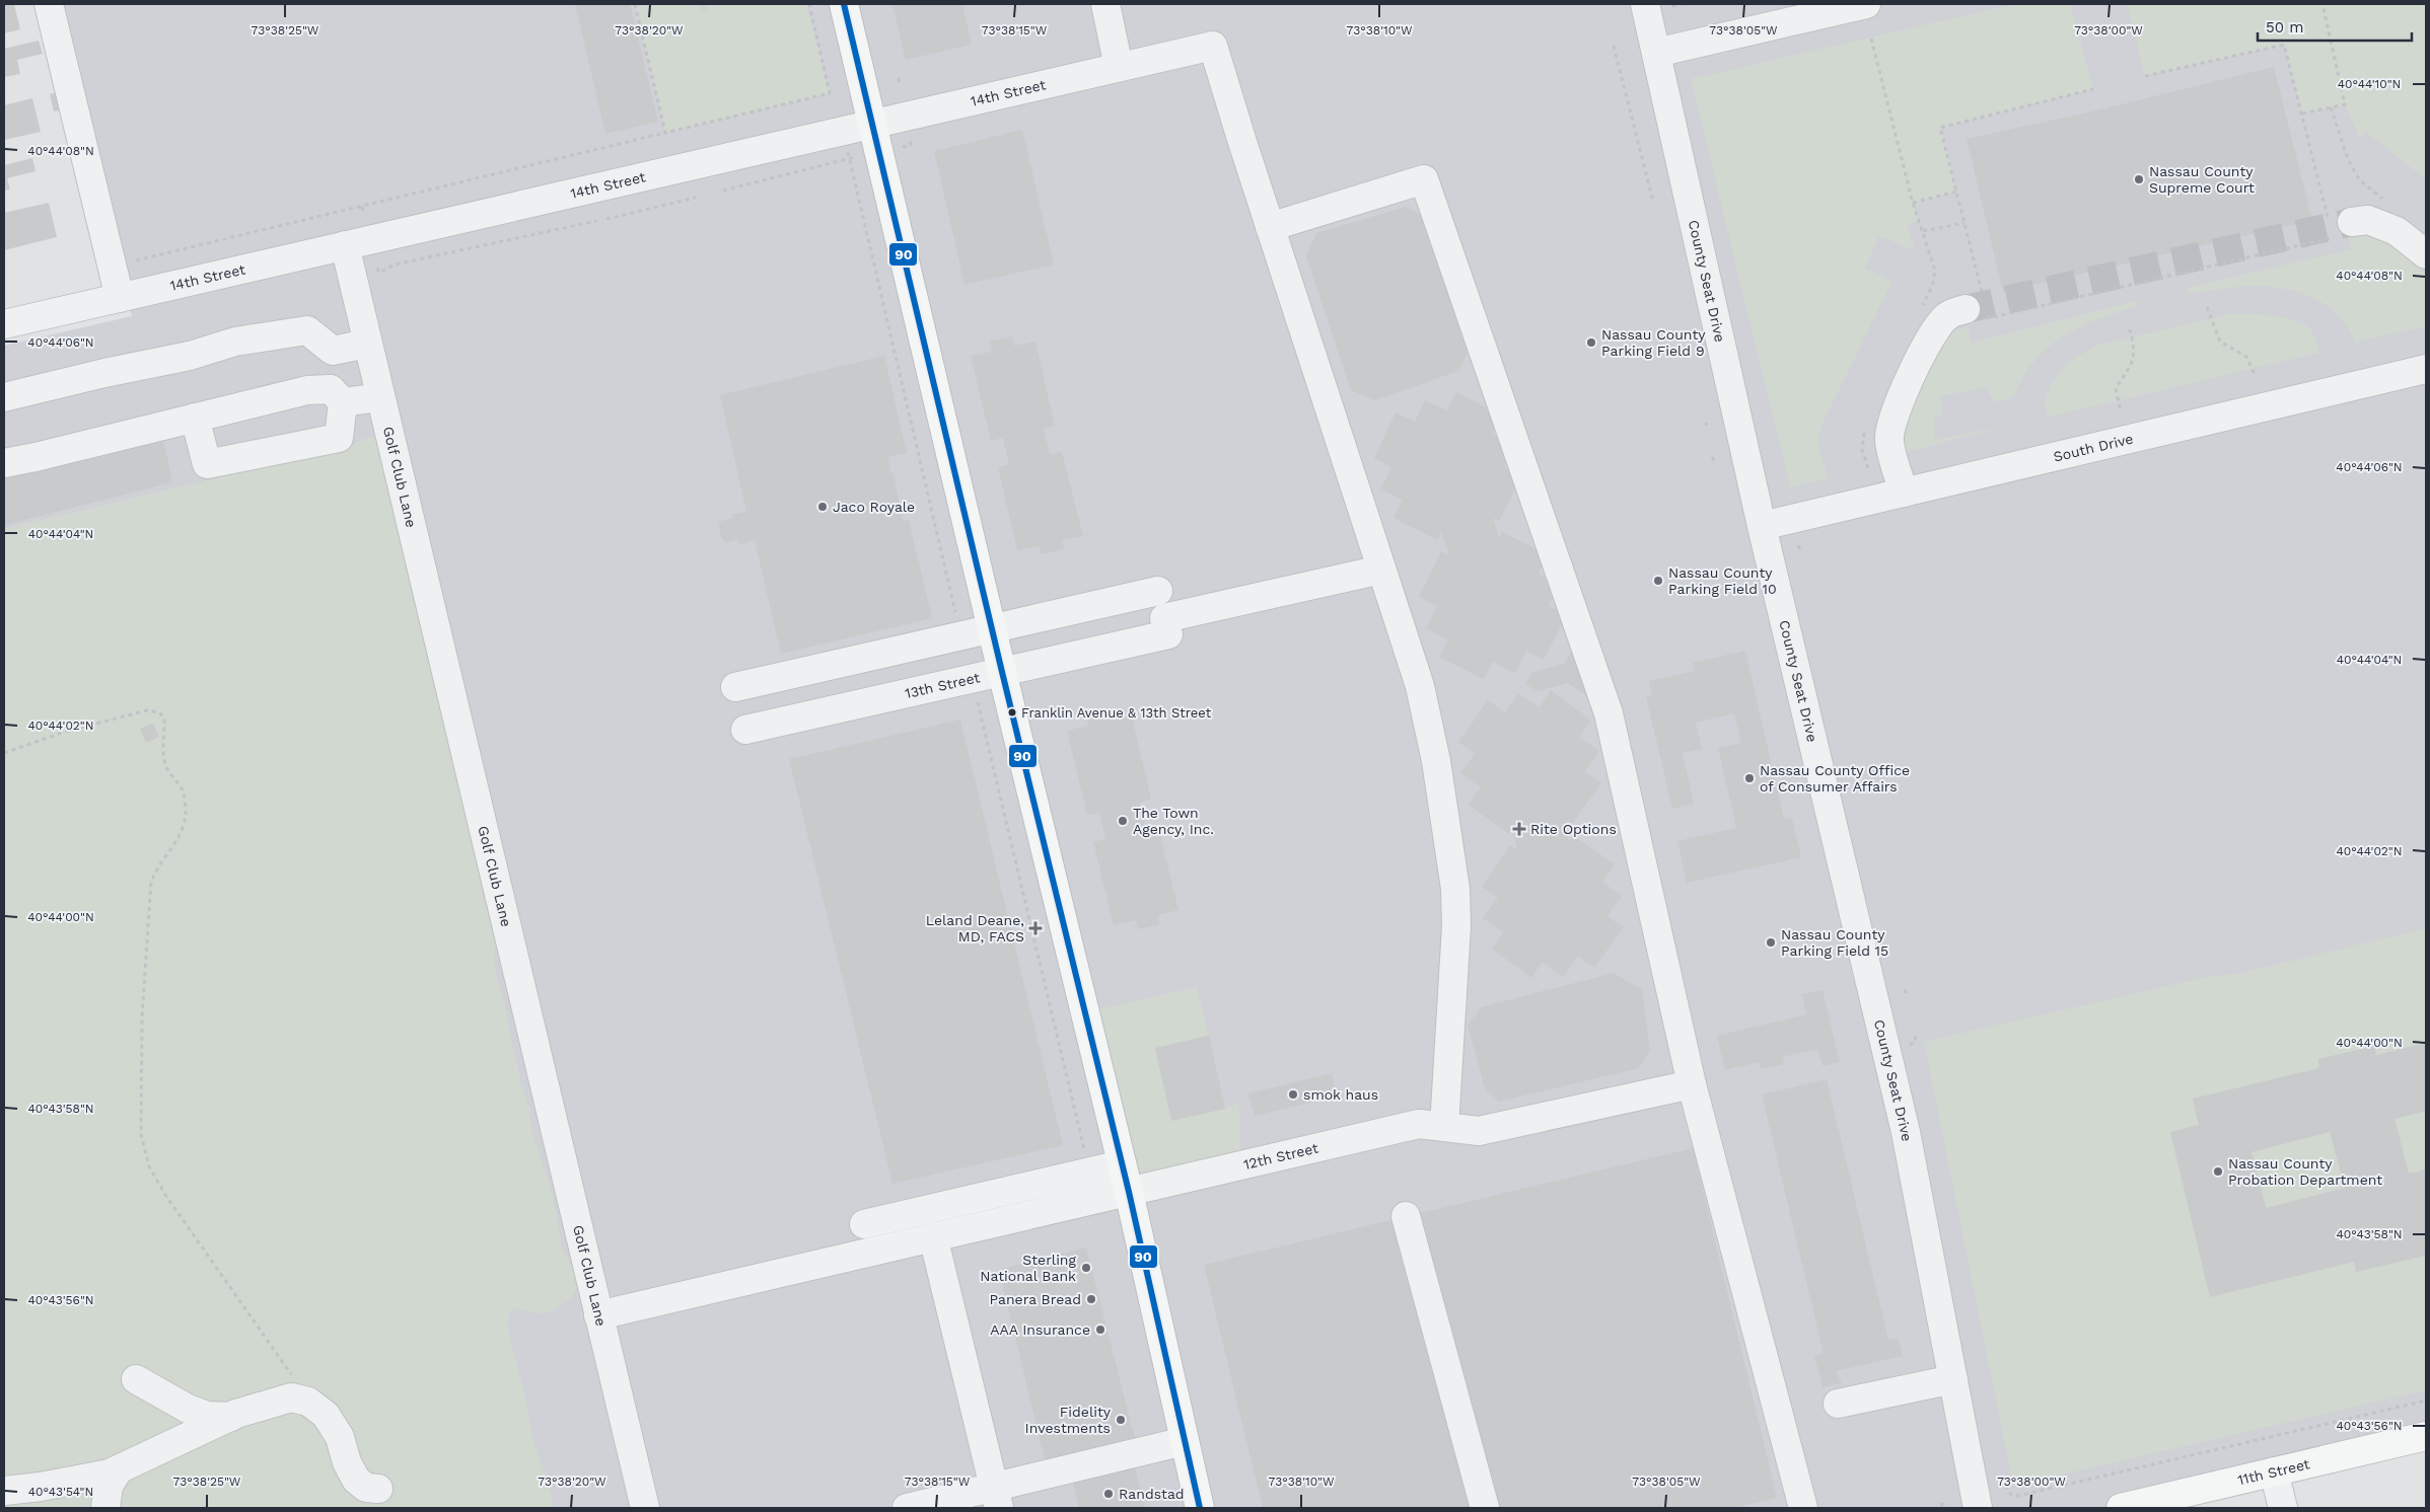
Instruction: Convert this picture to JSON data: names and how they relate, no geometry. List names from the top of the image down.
{
  "streets": {
    "main road": ["11th Street"],
    "street": [
      "14th Street",
      "County Seat Drive",
      "South Drive",
      "Golf Club Lane",
      "13th Street",
      "12th Street"
    ]
  },
  "crossings": [
    ["14th Street", "Golf Club Lane"],
    ["County Seat Drive", "South Drive"]
  ],
  "places": {
    "other": [
      "Nassau County Supreme Court",
      "Nassau County Parking Field 9",
      "Jaco Royale",
      "Nassau County Parking Field 10",
      "Franklin Avenue & 13th Street",
      "Nassau County Office of Consumer Affairs",
      "The Town Agency, Inc.",
      "Nassau County Parking Field 15",
      "smok haus",
      "Nassau County Probation Department",
      "Sterling National Bank",
      "Panera Bread",
      "AAA Insurance",
      "Fidelity Investments",
      "Randstad"
    ],
    "health": ["Rite Options", "Leland Deane, MD, FACS"]
  },
  "lines": ["transit line 90"],
  "scale_bar": "50 m",
  "coordinates": [
    "73°38'25\"W",
    "73°38'20\"W",
    "73°38'15\"W",
    "73°38'10\"W",
    "73°38'05\"W",
    "73°38'00\"W",
    "40°44'10\"N",
    "40°44'08\"N",
    "40°44'06\"N",
    "40°44'04\"N",
    "40°44'02\"N",
    "40°44'00\"N",
    "40°43'58\"N",
    "40°43'56\"N",
    "40°43'54\"N"
  ]
}
